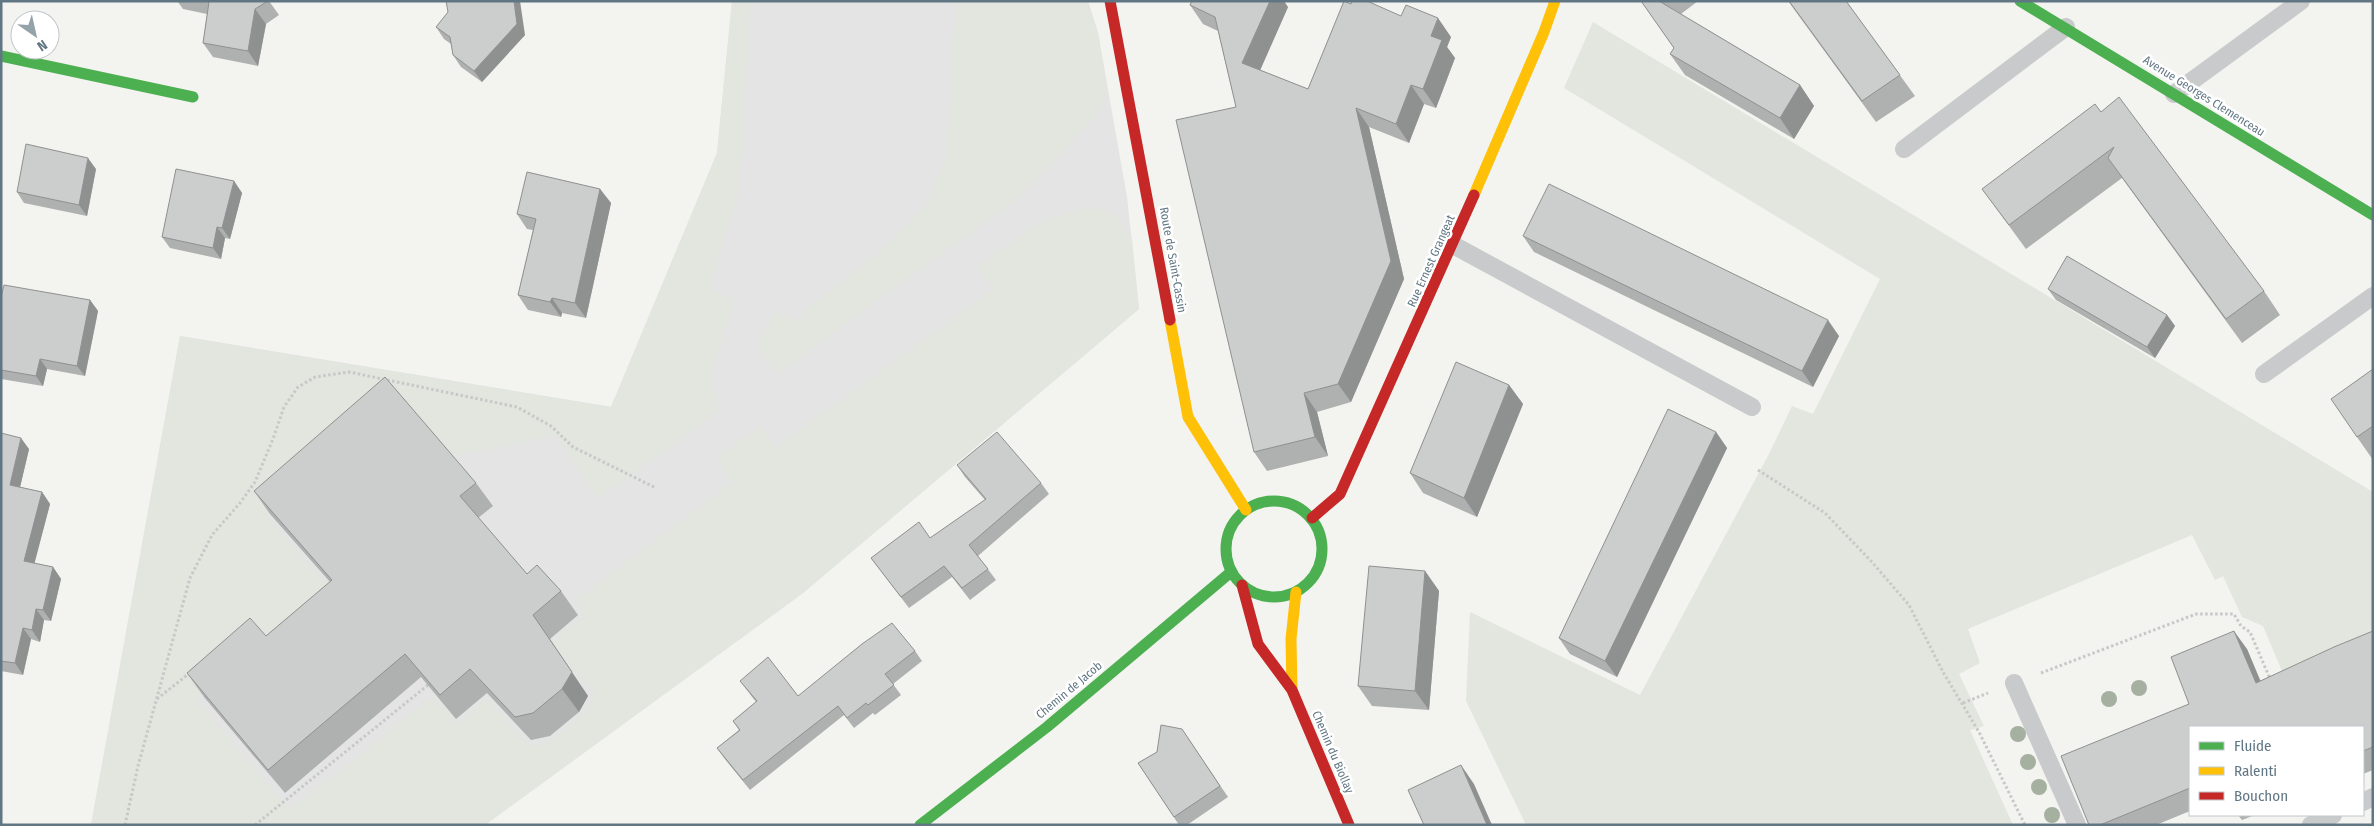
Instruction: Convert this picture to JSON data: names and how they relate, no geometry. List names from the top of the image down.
{
  "streets": {
    "street": [
      "Avenue Georges Clemenceau",
      "Route de Saint-Cassin",
      "Rue Ernest Grangeat",
      "Chemin de Jacob",
      "Chemin du Biollay"
    ]
  },
  "crossings": [
    ["Route de Saint-Cassin", "Rue Ernest Grangeat"],
    ["Route de Saint-Cassin", "Chemin de Jacob"],
    ["Route de Saint-Cassin", "Chemin du Biollay"],
    ["Rue Ernest Grangeat", "Chemin de Jacob"],
    ["Rue Ernest Grangeat", "Chemin du Biollay"],
    ["Chemin de Jacob", "Chemin du Biollay"]
  ],
  "legend": ["Fluide", "Ralenti", "Bouchon"],
  "north": "bottom right"
}
